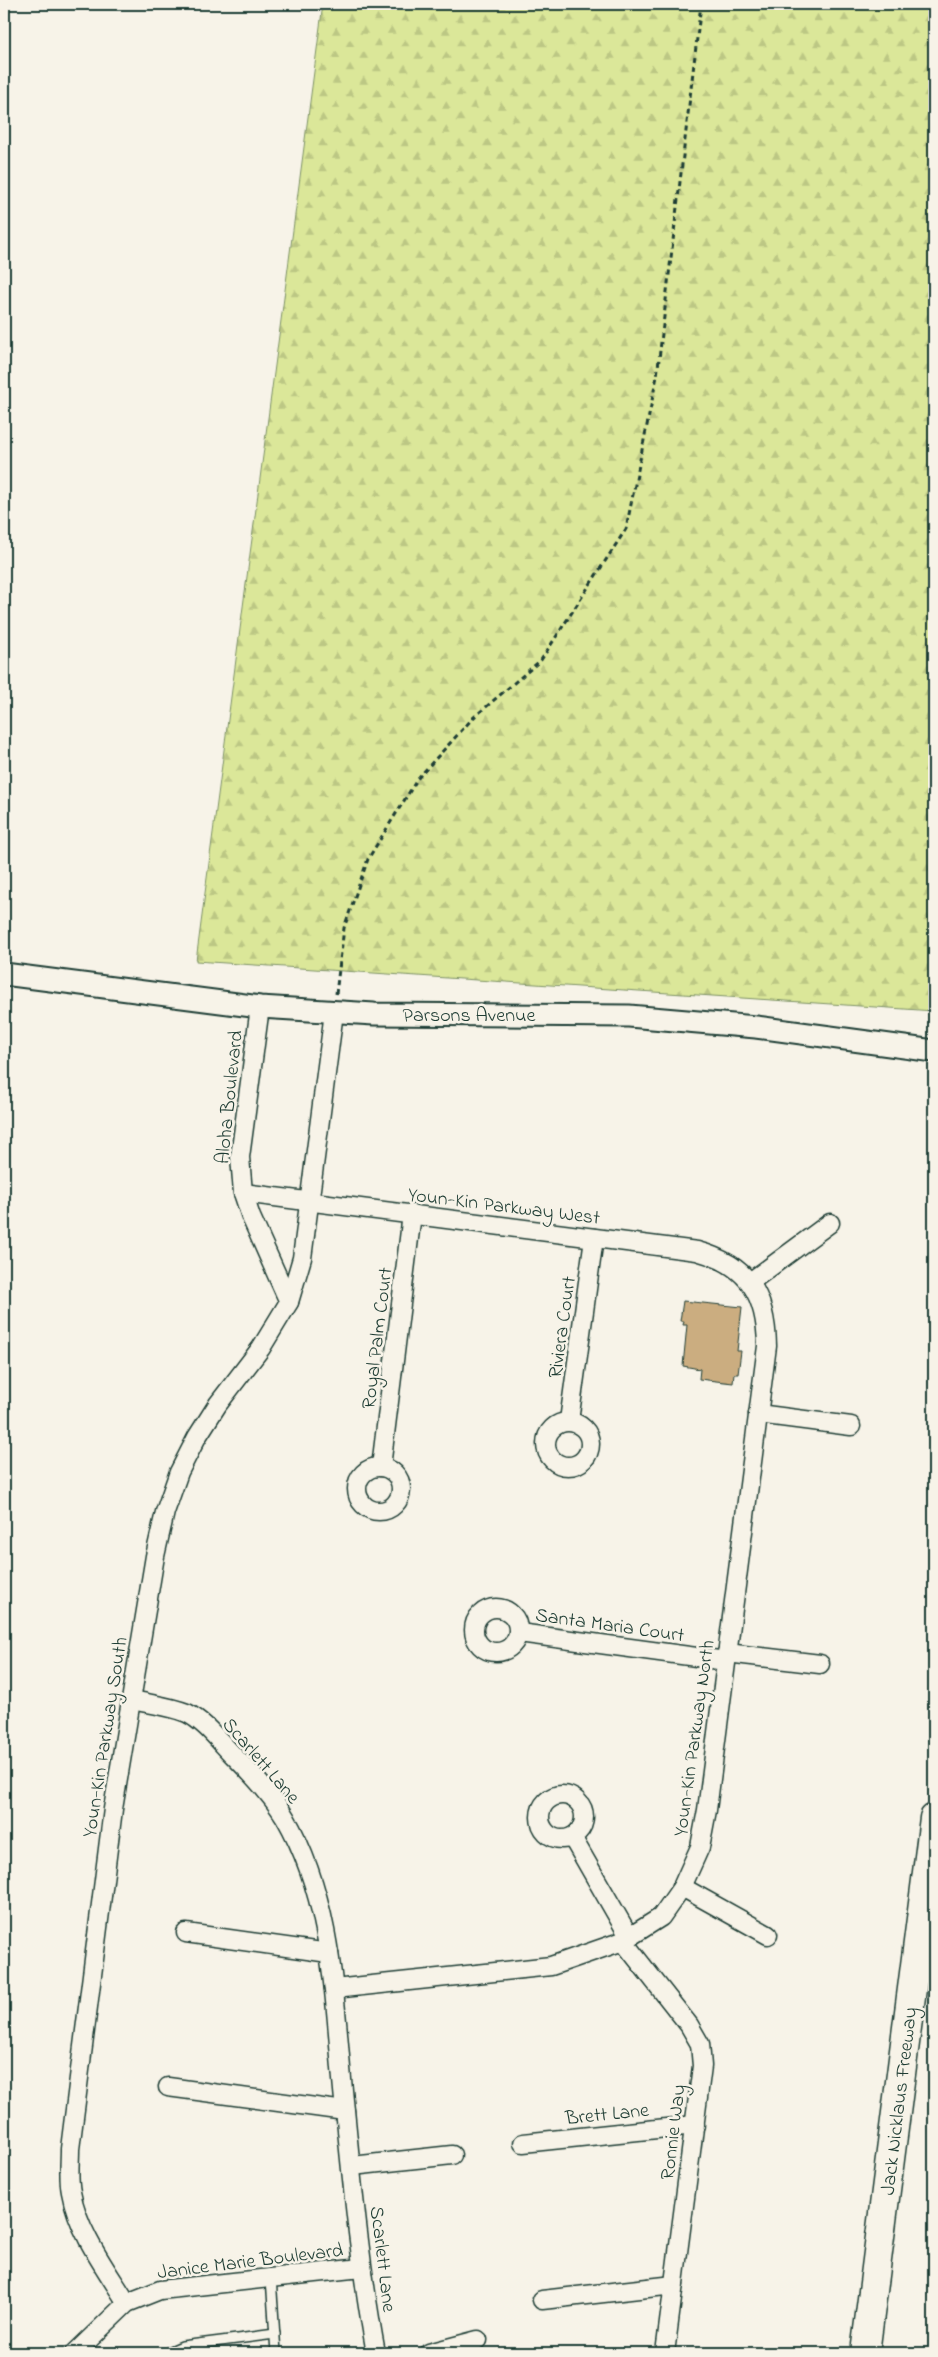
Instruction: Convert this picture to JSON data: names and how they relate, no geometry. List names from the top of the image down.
{
  "streets": {
    "highway": ["Jack Nicklaus Freeway"],
    "street": [
      "Parsons Avenue",
      "Aloha Boulevard",
      "Youn-Kin Parkway West",
      "Riviera Court",
      "Royal Palm Court",
      "Santa Maria Court",
      "Youn-Kin Parkway South",
      "Youn-Kin Parkway North",
      "Scarlett Lane",
      "Brett Lane",
      "Ronnie Way",
      "Janice Marie Boulevard"
    ]
  },
  "crossings": [
    ["Parsons Avenue", "Aloha Boulevard"],
    ["Aloha Boulevard", "Youn-Kin Parkway West"],
    ["Aloha Boulevard", "Youn-Kin Parkway South"],
    ["Youn-Kin Parkway West", "Riviera Court"],
    ["Youn-Kin Parkway West", "Royal Palm Court"],
    ["Youn-Kin Parkway West", "Youn-Kin Parkway South"],
    ["Youn-Kin Parkway West", "Youn-Kin Parkway North"],
    ["Santa Maria Court", "Youn-Kin Parkway North"],
    ["Youn-Kin Parkway South", "Scarlett Lane"],
    ["Youn-Kin Parkway South", "Janice Marie Boulevard"],
    ["Youn-Kin Parkway North", "Scarlett Lane"],
    ["Youn-Kin Parkway North", "Ronnie Way"],
    ["Scarlett Lane", "Janice Marie Boulevard"],
    ["Brett Lane", "Ronnie Way"]
  ]
}
